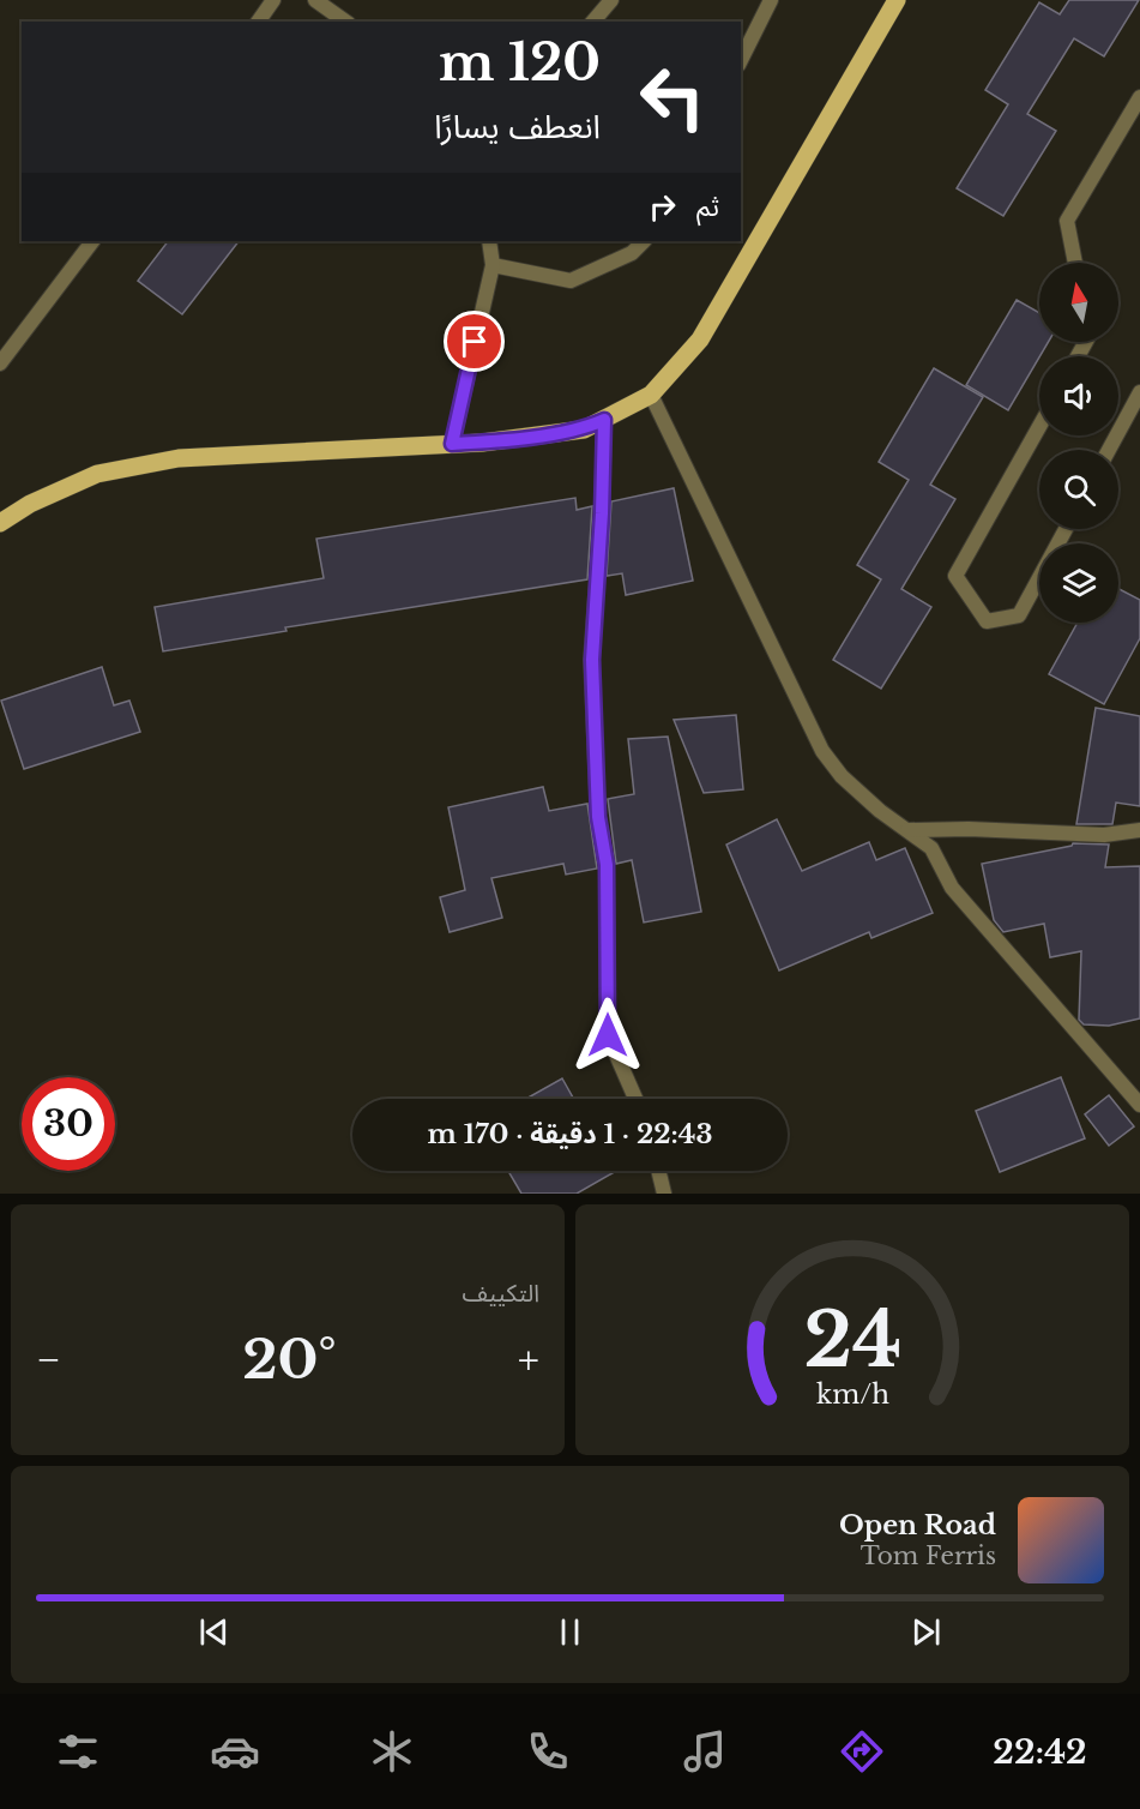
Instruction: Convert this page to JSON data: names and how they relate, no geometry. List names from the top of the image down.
{
  "north": "top",
  "page": {
    "turn": ["120 m", "انعطف يسارًا"],
    "then": "ثم",
    "limit": "30",
    "trip": "22:43 · 1 دقيقة · 170 m",
    "tile": "التكييف",
    "heat": ["−", "20°", "+"],
    "song": ["Open Road", "Tom Ferris"],
    "tabs": "22:42",
    "gauge": ["24", "km/h"]
  }
}
